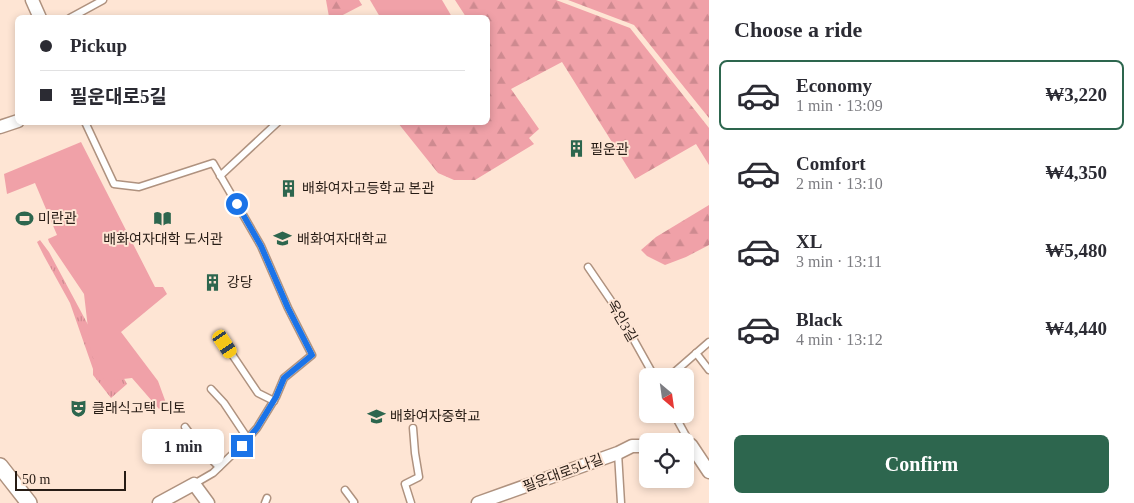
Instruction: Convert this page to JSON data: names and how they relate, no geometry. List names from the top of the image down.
{
  "streets": {
    "street": ["필운대로5나길"],
    "lane": ["옥인3길"]
  },
  "places": {
    "building": ["필운관", "배화여자고등학교 본관", "강당"],
    "sports": ["미란관"],
    "library": ["배화여자대학 도서관"],
    "school or university": ["배화여자대학교", "배화여자중학교"],
    "theatre": ["클래식고택 디토"]
  },
  "scale_bar": "50 m",
  "north": "bottom right",
  "page": {
    "heading": "Choose a ride",
    "banner": ["Pickup", "필운대로5길"],
    "list": [
      {
        "name": "Economy",
        "note": "1 min · 13:09",
        "value": "₩3,220"
      },
      {
        "name": "Comfort",
        "note": "2 min · 13:10",
        "value": "₩4,350"
      },
      {
        "name": "XL",
        "note": "3 min · 13:11",
        "value": "₩5,480"
      },
      {
        "name": "Black",
        "note": "4 min · 13:12",
        "value": "₩4,440"
      }
    ],
    "buttons": "Confirm",
    "bubble": "1 min",
    "scale": "50 m"
  }
}
